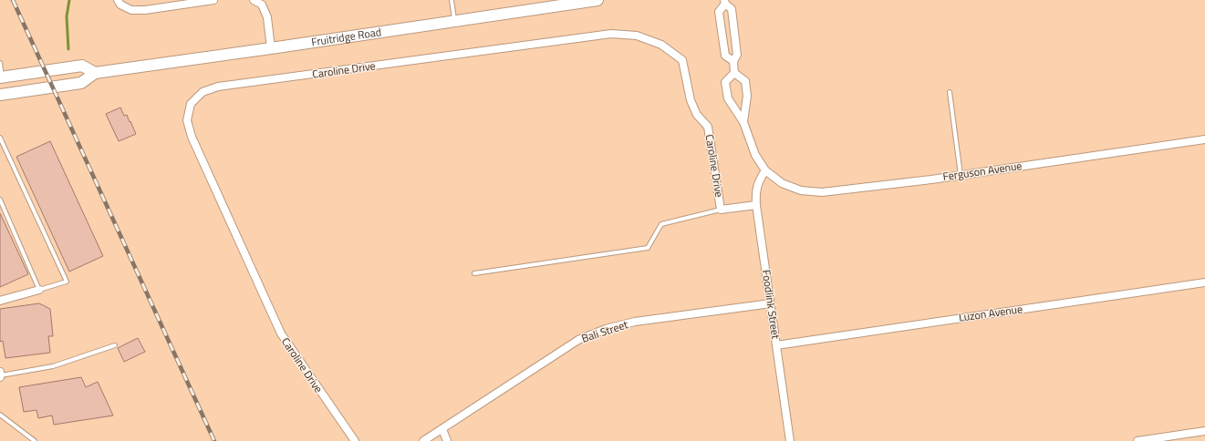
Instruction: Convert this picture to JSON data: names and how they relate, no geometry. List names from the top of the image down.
{
  "streets": {
    "main road": ["Fruitridge Road"],
    "street": [
      "Caroline Drive",
      "Ferguson Avenue",
      "Foodlink Street",
      "Luzon Avenue",
      "Bali Street"
    ]
  },
  "crossings": [
    ["Caroline Drive", "Foodlink Street"],
    ["Ferguson Avenue", "Foodlink Street"],
    ["Foodlink Street", "Luzon Avenue"],
    ["Foodlink Street", "Bali Street"]
  ]
}
